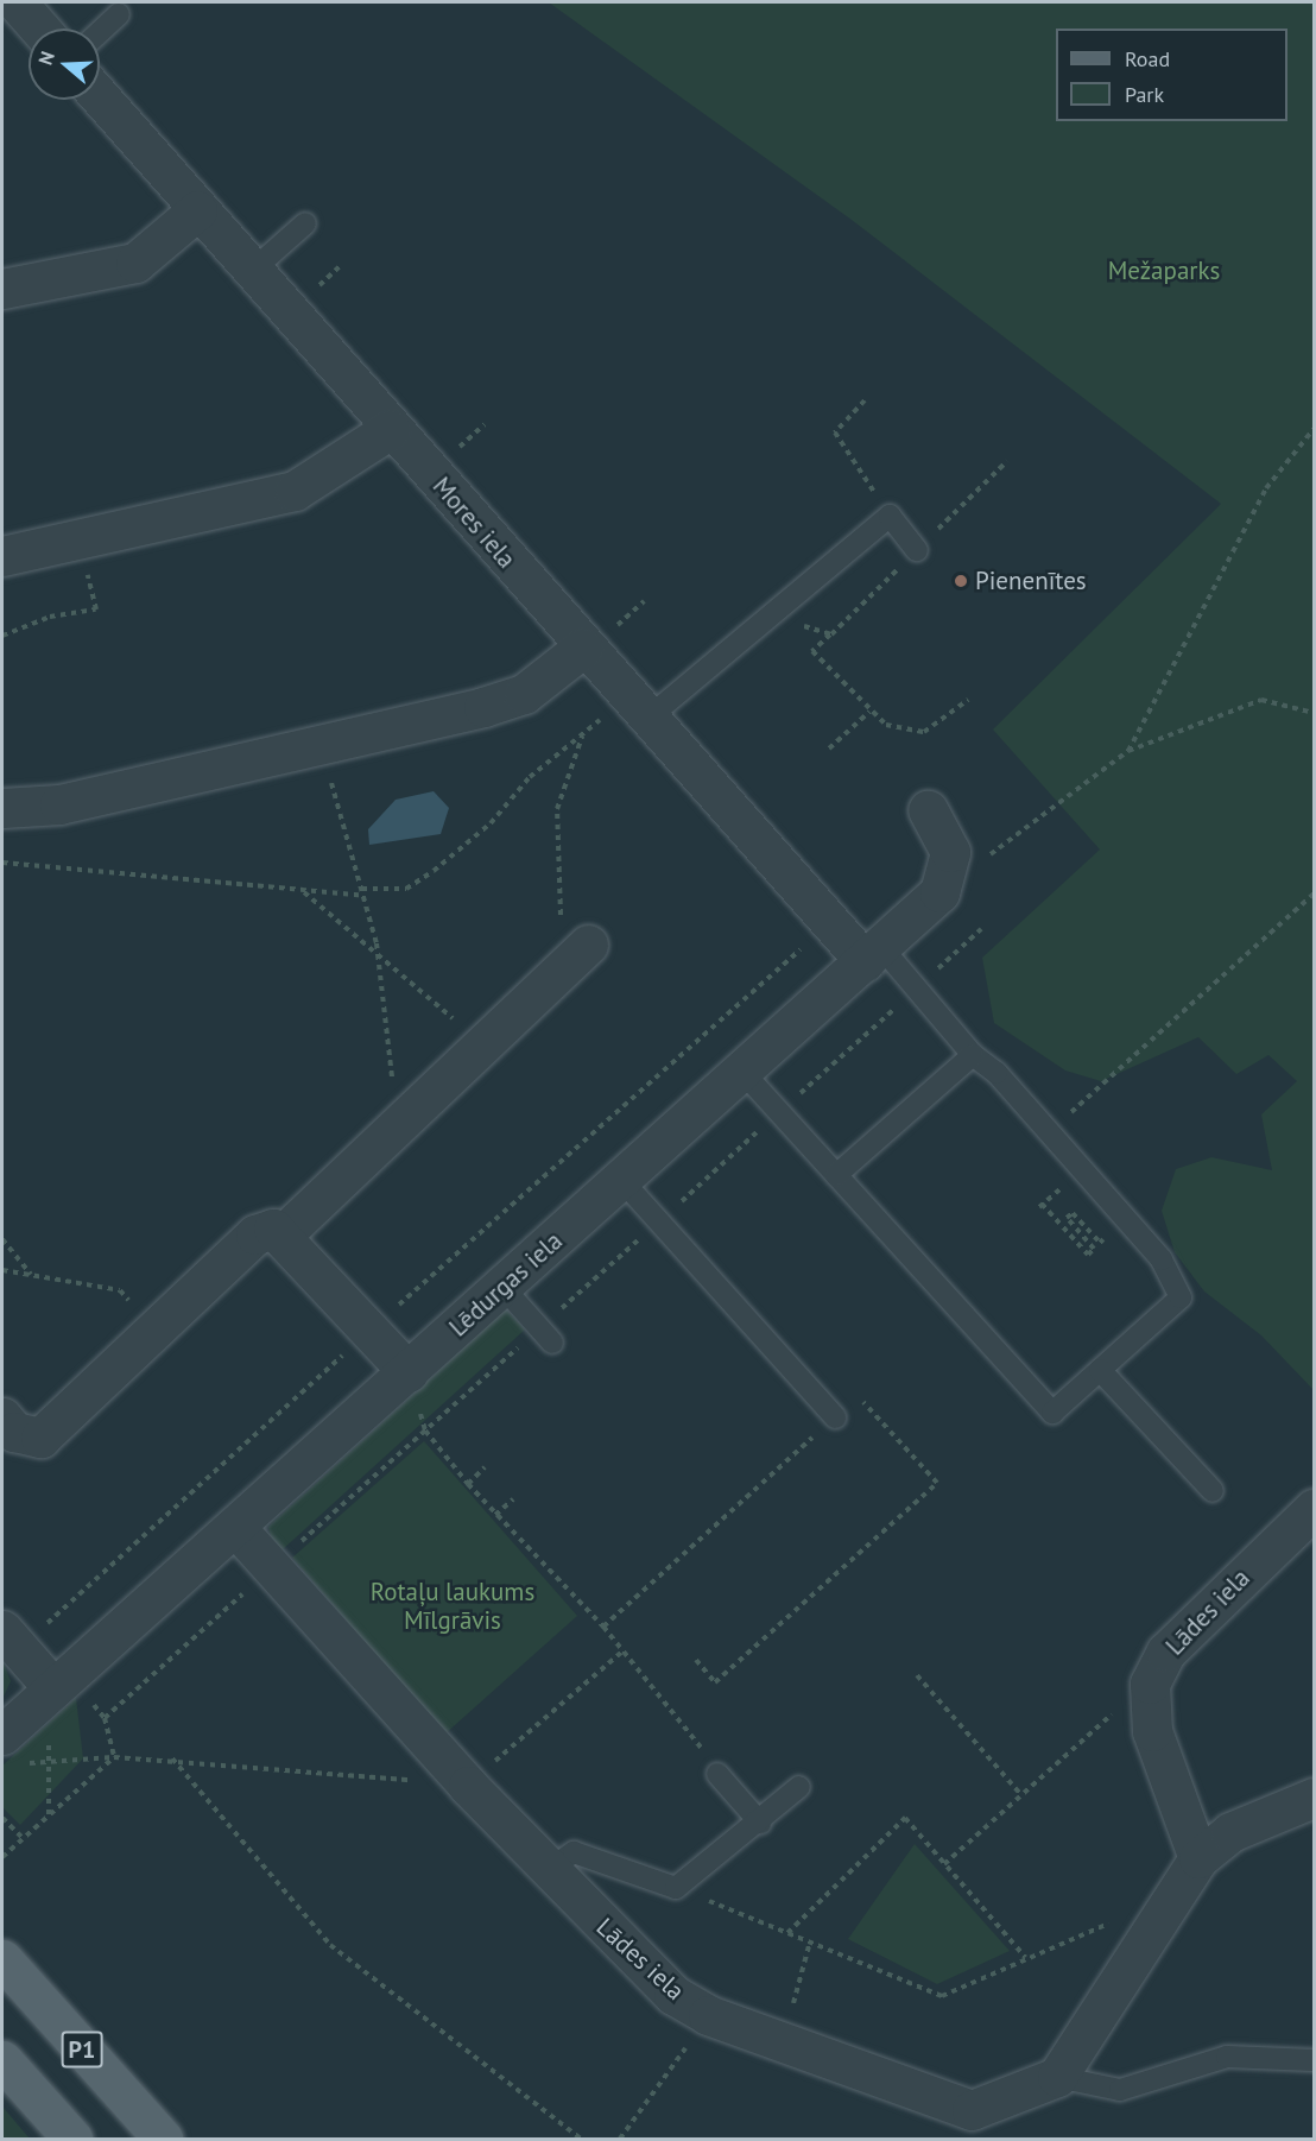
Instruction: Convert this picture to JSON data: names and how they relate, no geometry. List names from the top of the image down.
{
  "streets": {
    "main road": ["P1"],
    "street": ["Mores iela", "Lēdurgas iela", "Lādes iela"]
  },
  "crossings": [
    ["Mores iela", "Lēdurgas iela"],
    ["Lēdurgas iela", "Lādes iela"]
  ],
  "parks": ["Mežaparks", "Rotaļu laukums Mīlgrāvis"],
  "places": ["Pienenītes"],
  "legend": ["Road", "Park"],
  "north": "left"
}
